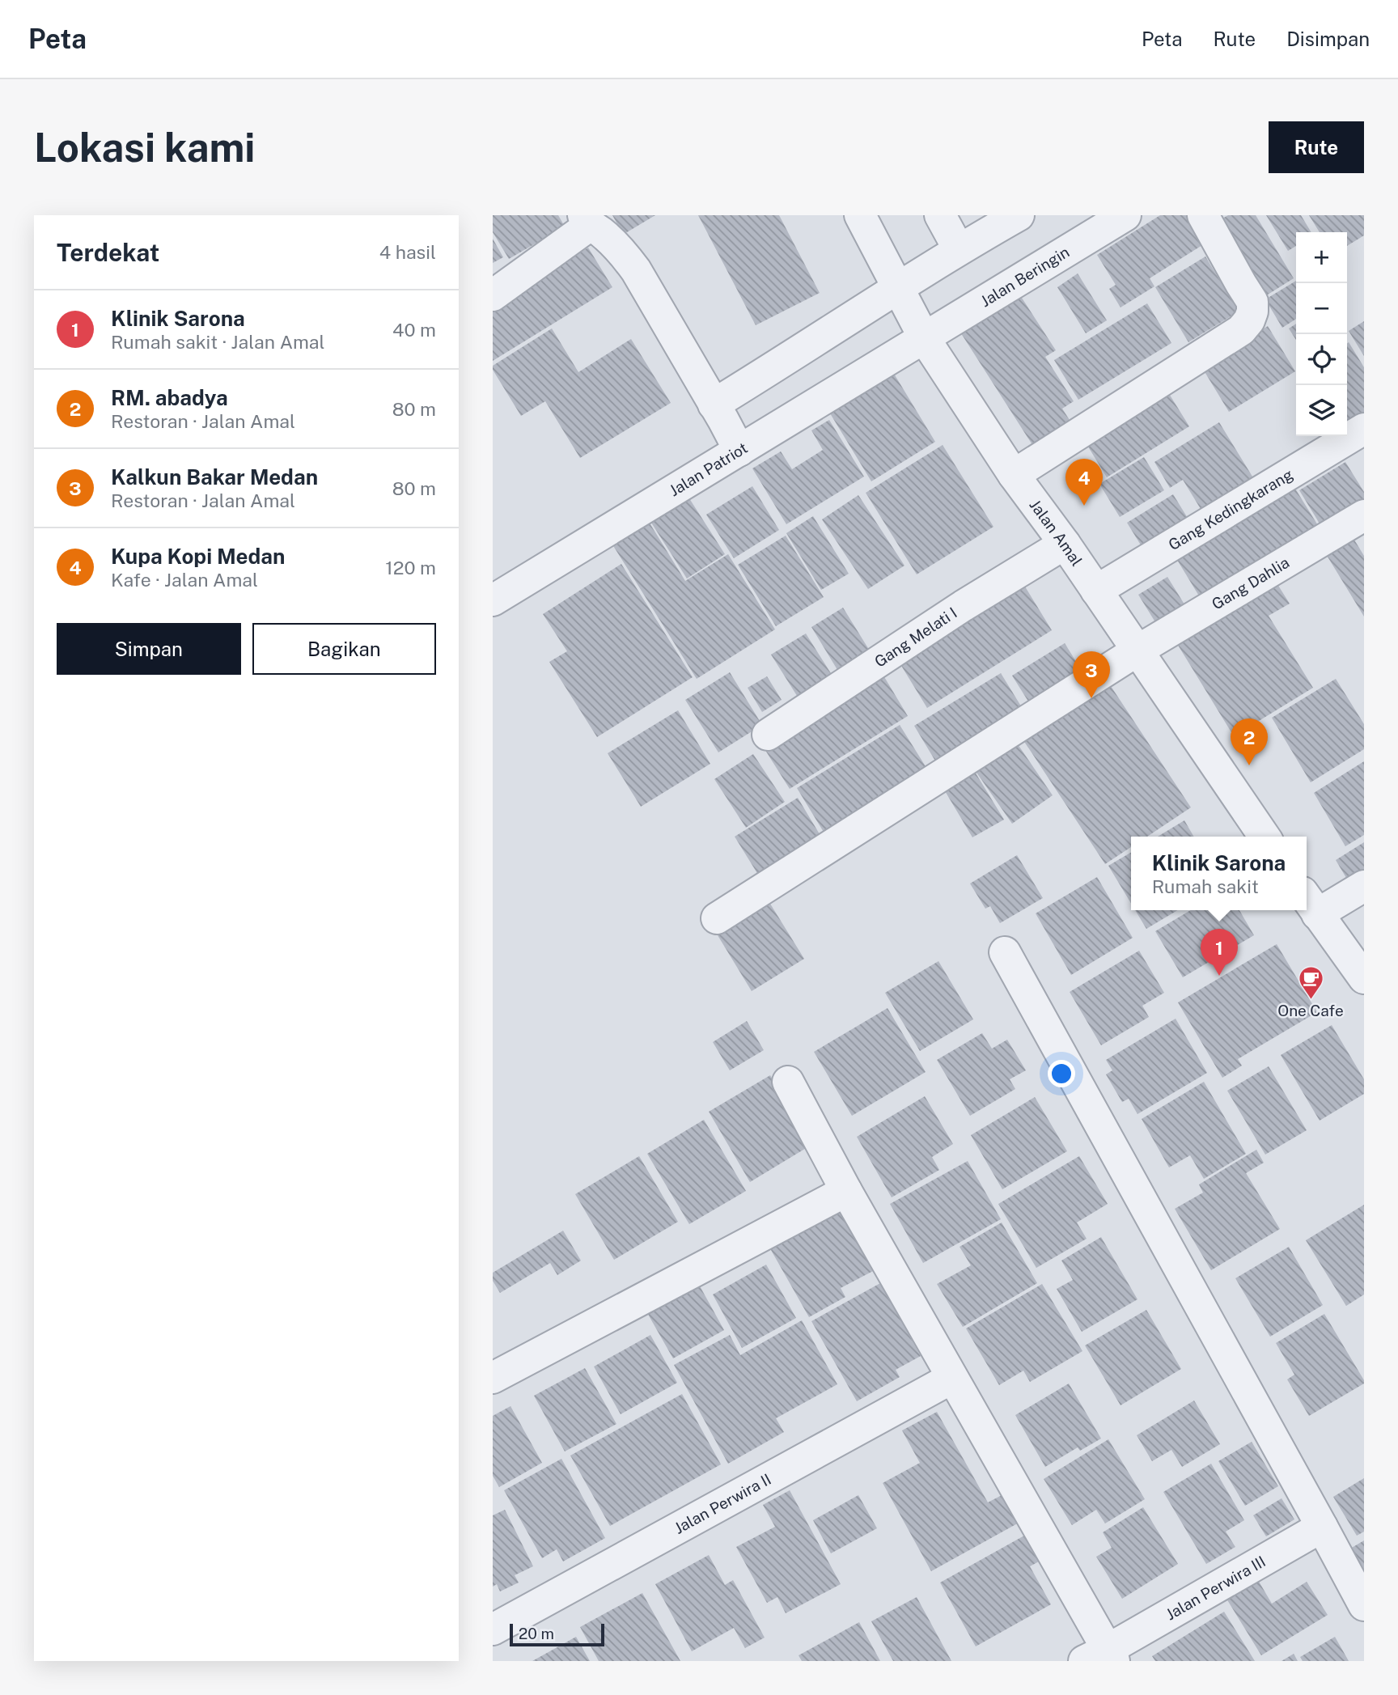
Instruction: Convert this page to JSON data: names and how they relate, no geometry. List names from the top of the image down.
{
  "streets": {
    "street": [
      "Jalan Beringin",
      "Jalan Patriot",
      "Gang Kedingkarang",
      "Jalan Amal",
      "Gang Dahlia",
      "Gang Melati I",
      "Jalan Perwira II",
      "Jalan Perwira III"
    ]
  },
  "crossings": [
    ["Jalan Beringin", "Jalan Patriot"],
    ["Jalan Beringin", "Jalan Amal"],
    ["Jalan Patriot", "Jalan Amal"],
    ["Gang Kedingkarang", "Jalan Amal"],
    ["Jalan Amal", "Gang Dahlia"],
    ["Jalan Amal", "Gang Melati I"]
  ],
  "places": {
    "cafe": ["One Cafe"]
  },
  "scale_bar": "20 m",
  "page": {
    "header": "Peta",
    "nav": ["Peta", "Rute", "Disimpan"],
    "buttons": [
      "Rute",
      ["Simpan", "Bagikan"]
    ],
    "title": "Lokasi kami",
    "heading": ["Terdekat", "4 hasil"],
    "map_buttons": ["+", "−"],
    "list": [
      {
        "mark": "1",
        "name": "Klinik Sarona",
        "note": "Rumah sakit · Jalan Amal",
        "value": "40 m"
      },
      {
        "mark": "2",
        "name": "RM. abadya",
        "note": "Restoran · Jalan Amal",
        "value": "80 m"
      },
      {
        "mark": "3",
        "name": "Kalkun Bakar Medan",
        "note": "Restoran · Jalan Amal",
        "value": "80 m"
      },
      {
        "mark": "4",
        "name": "Kupa Kopi Medan",
        "note": "Kafe · Jalan Amal",
        "value": "120 m"
      }
    ],
    "pins": [
      "4",
      "3",
      "2",
      "1"
    ],
    "popup": ["Klinik Sarona", "Rumah sakit"],
    "scale": "20 m"
  }
}
